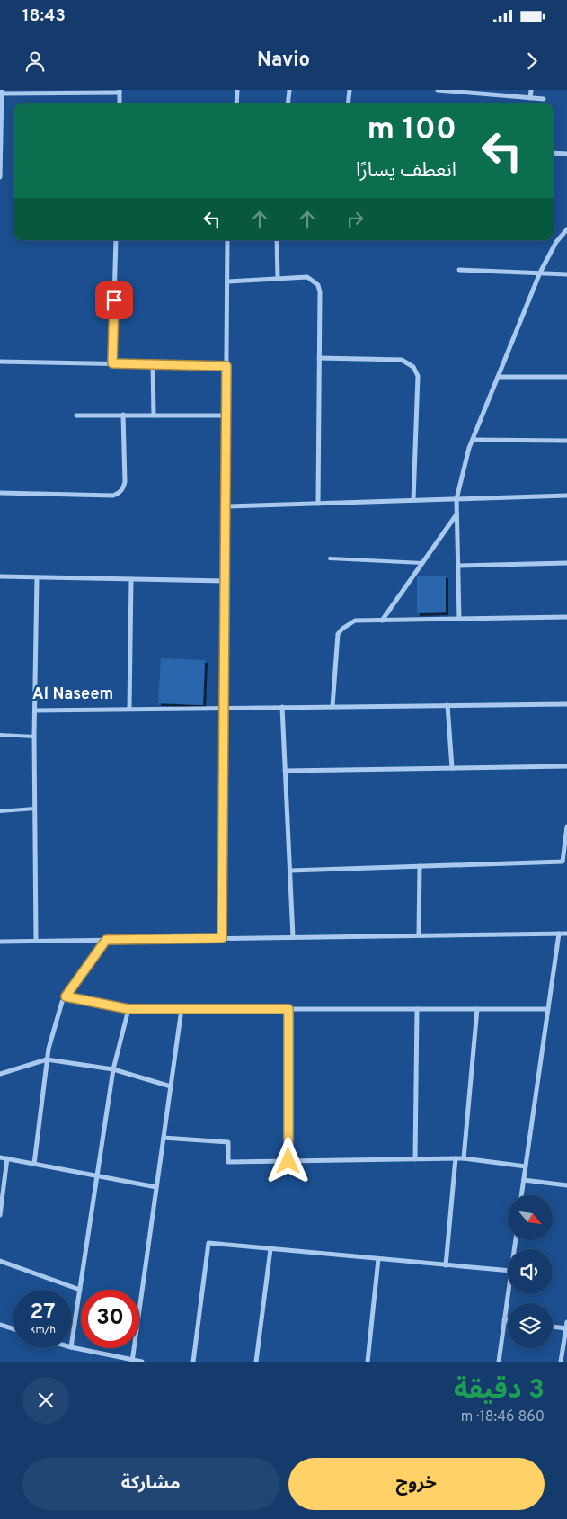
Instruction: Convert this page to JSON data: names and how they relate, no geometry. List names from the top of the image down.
{
  "districts": ["Al Naseem"],
  "north": "bottom right",
  "page": {
    "status": "18:43",
    "header": "Navio",
    "turn": ["100 m", "انعطف يسارًا"],
    "speed": "27 km/h",
    "limit": "30",
    "heading": ["3 دقيقة", "860 m · 18:46"],
    "buttons": ["خروج", "مشاركة"]
  }
}
